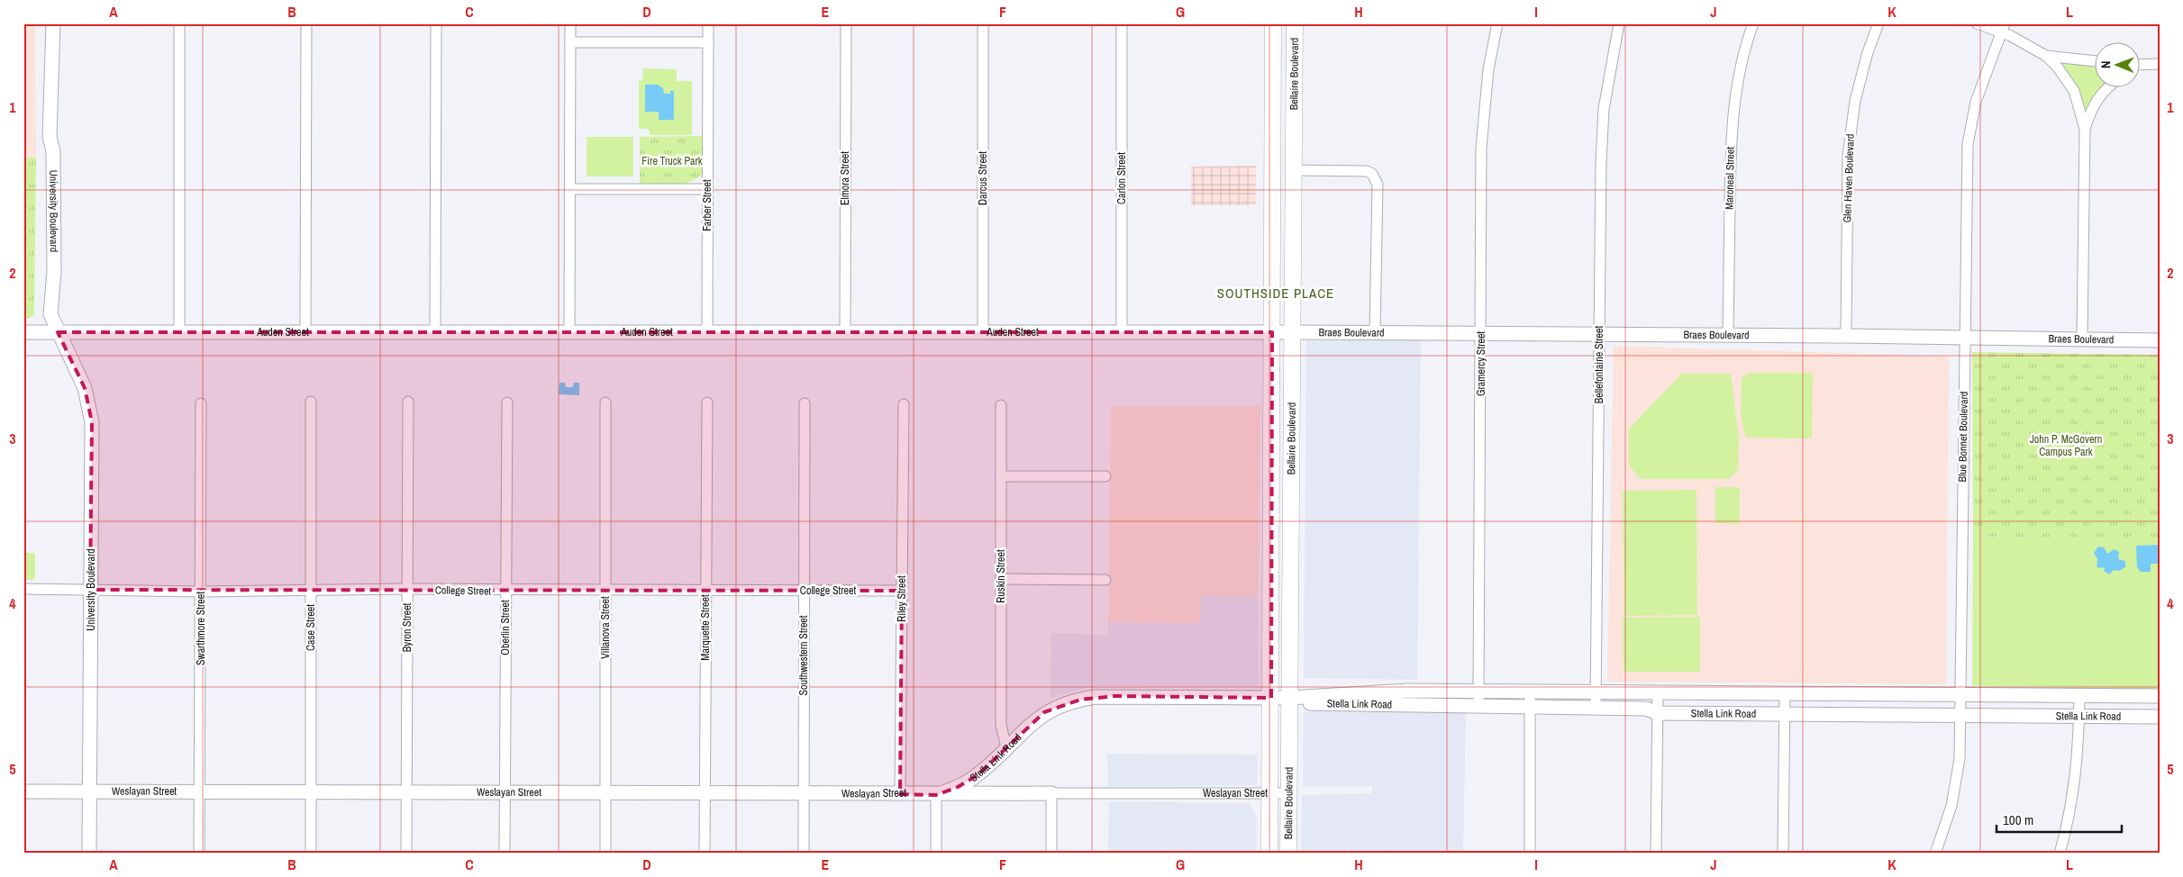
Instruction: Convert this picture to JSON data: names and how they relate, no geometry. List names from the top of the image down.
{
  "streets": {
    "main road": [
      "Bellaire Boulevard",
      "University Boulevard",
      "Auden Street",
      "Braes Boulevard",
      "Stella Link Road",
      "Weslayan Street"
    ],
    "street": [
      "Elmora Street",
      "Darcus Street",
      "Carlon Street",
      "Maroneal Street",
      "Glen Haven Boulevard",
      "Farber Street",
      "Gramercy Street",
      "Bellefontaine Street",
      "Blue Bonnet Boulevard",
      "Ruskin Street",
      "College Street",
      "Riley Street",
      "Case Street",
      "Byron Street",
      "Oberlin Street",
      "Villanova Street",
      "Marquette Street",
      "Swarthmore Street",
      "Southwestern Street"
    ]
  },
  "crossings": [
    ["Bellaire Boulevard", "Auden Street"],
    ["Bellaire Boulevard", "Braes Boulevard"],
    ["Bellaire Boulevard", "Stella Link Road"],
    ["Bellaire Boulevard", "Weslayan Street"],
    ["Elmora Street", "Auden Street"],
    ["Darcus Street", "Auden Street"],
    ["Carlon Street", "Auden Street"],
    ["Maroneal Street", "Braes Boulevard"],
    ["Glen Haven Boulevard", "Braes Boulevard"],
    ["Farber Street", "Auden Street"],
    ["University Boulevard", "Auden Street"],
    ["University Boulevard", "College Street"],
    ["University Boulevard", "Weslayan Street"],
    ["Auden Street", "Braes Boulevard"],
    ["Braes Boulevard", "Gramercy Street"],
    ["Braes Boulevard", "Bellefontaine Street"],
    ["Braes Boulevard", "Blue Bonnet Boulevard"],
    ["Gramercy Street", "Stella Link Road"],
    ["Bellefontaine Street", "Stella Link Road"],
    ["Blue Bonnet Boulevard", "Stella Link Road"],
    ["Ruskin Street", "Stella Link Road"],
    ["College Street", "Riley Street"],
    ["College Street", "Case Street"],
    ["College Street", "Byron Street"],
    ["College Street", "Oberlin Street"],
    ["College Street", "Villanova Street"],
    ["College Street", "Marquette Street"],
    ["College Street", "Swarthmore Street"],
    ["College Street", "Southwestern Street"],
    ["Riley Street", "Weslayan Street"],
    ["Case Street", "Weslayan Street"],
    ["Byron Street", "Weslayan Street"],
    ["Oberlin Street", "Weslayan Street"],
    ["Villanova Street", "Weslayan Street"],
    ["Marquette Street", "Weslayan Street"],
    ["Swarthmore Street", "Weslayan Street"],
    ["Southwestern Street", "Weslayan Street"],
    ["Stella Link Road", "Weslayan Street"]
  ],
  "districts": ["SOUTHSIDE PLACE"],
  "parks": ["Fire Truck Park", "John P. McGovern Campus Park"],
  "scale_bar": "100 m",
  "north": "left",
  "grid": {
    "columns": [
      "A",
      "B",
      "C",
      "D",
      "E",
      "F",
      "G",
      "H",
      "I",
      "J",
      "K",
      "L"
    ],
    "rows": [
      "1",
      "2",
      "3",
      "4",
      "5"
    ]
  }
}
